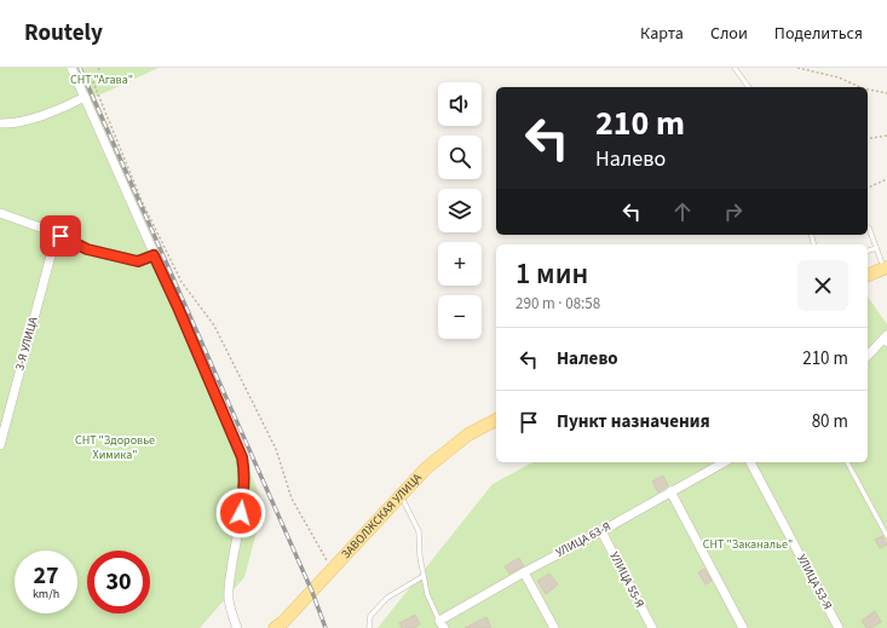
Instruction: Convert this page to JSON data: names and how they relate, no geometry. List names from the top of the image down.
{
  "streets": {
    "main road": ["ЗАВОЛЖСКАЯ УЛИЦА"],
    "street": [
      "3-Я УЛИЦА",
      "УЛИЦА 63-Я",
      "УЛИЦА 55-Я",
      "УЛИЦА 53-Я"
    ]
  },
  "crossings": [
    ["УЛИЦА 63-Я", "УЛИЦА 55-Я"]
  ],
  "parks": ["СНТ \"Агава\"", "СНТ \"Здоровье Химика\"", "СНТ \"Заканалье\""],
  "page": {
    "header": "Routely",
    "nav": ["Карта", "Слои", "Поделиться"],
    "map_buttons": ["+", "−"],
    "turn": ["210 m", "Налево"],
    "heading": ["1 мин", "290 m · 08:58"],
    "list": [
      {
        "name": "Налево",
        "value": "210 m"
      },
      {
        "name": "Пункт назначения",
        "value": "80 m"
      }
    ],
    "speed": "27 km/h",
    "limit": "30"
  }
}
